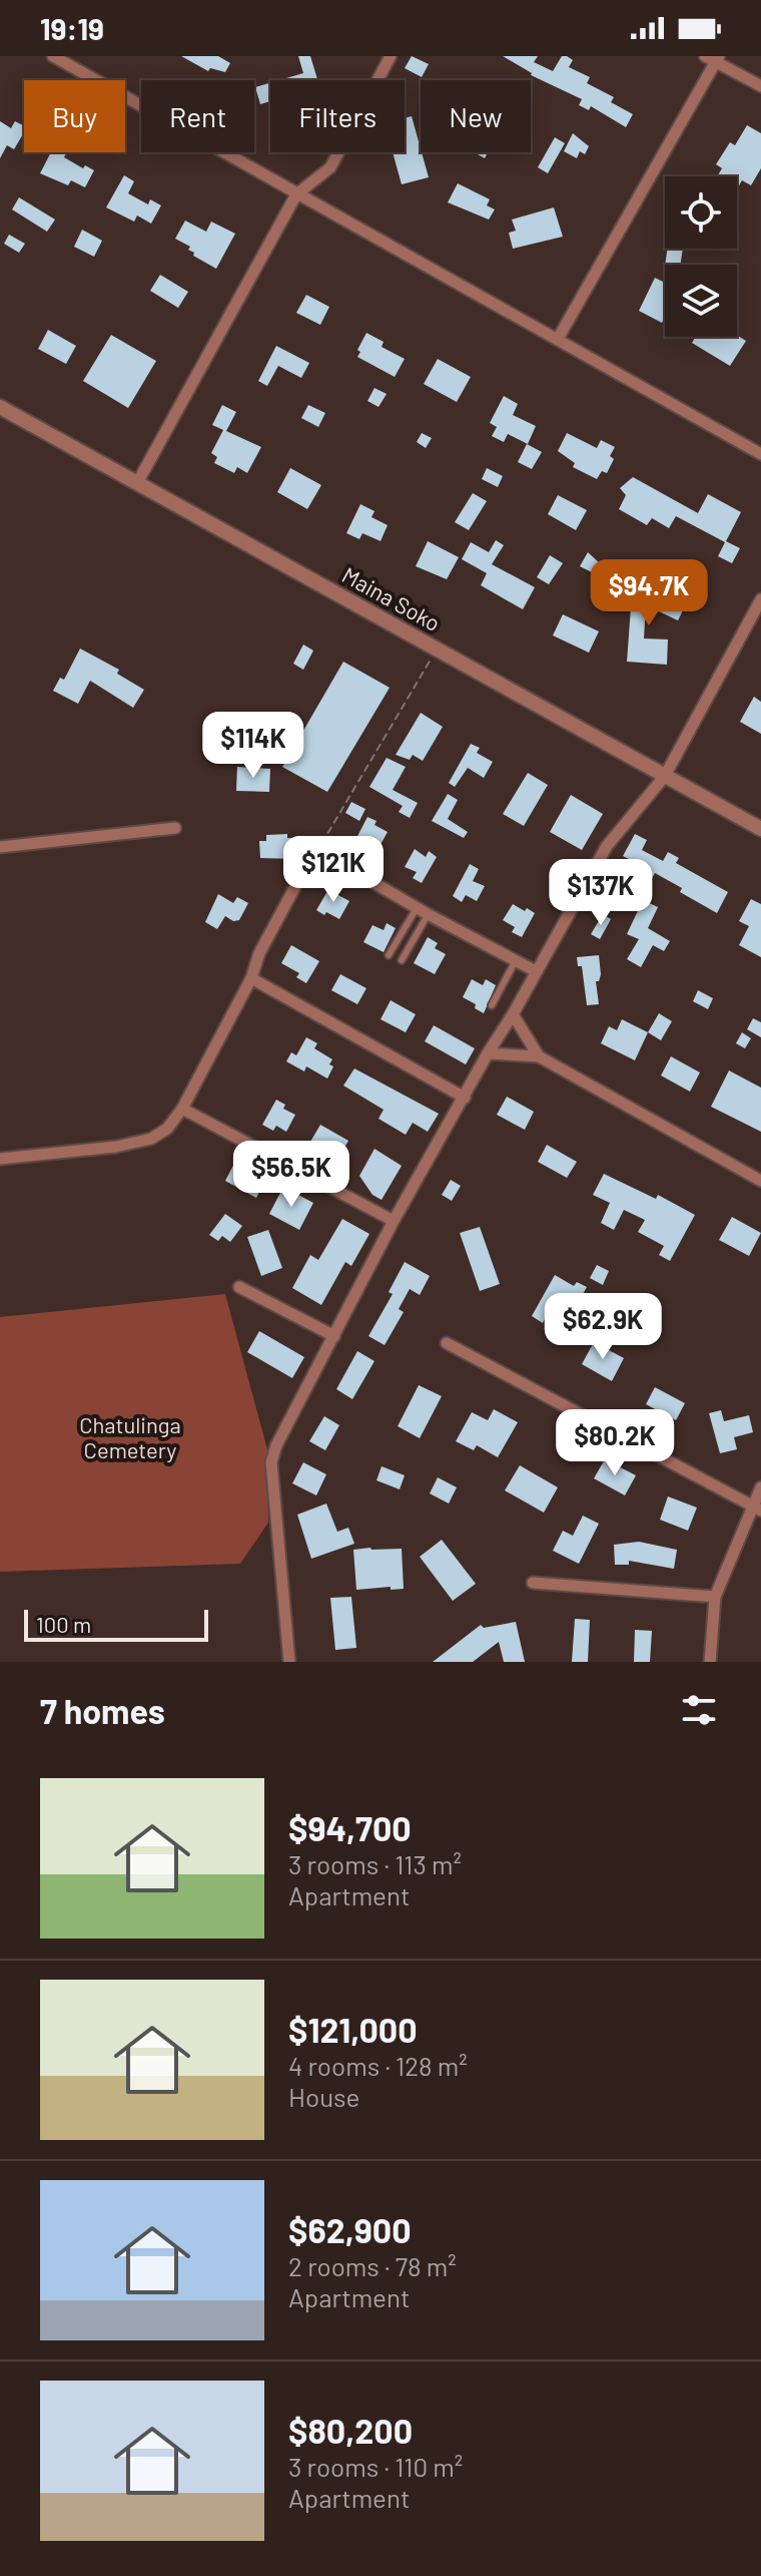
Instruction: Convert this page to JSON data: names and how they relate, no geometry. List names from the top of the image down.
{
  "streets": {
    "street": ["Maina Soko"]
  },
  "parks": ["Chatulinga Cemetery"],
  "scale_bar": "100 m",
  "page": {
    "status": "19:19",
    "chip": [
      "Buy",
      "Rent",
      "Filters",
      "New"
    ],
    "price": [
      "$94.7K",
      "$114K",
      "$121K",
      "$137K",
      "$56.5K",
      "$62.9K",
      "$80.2K"
    ],
    "scale": "100 m",
    "heading": "7 homes",
    "list": [
      {
        "name": "$94,700",
        "note": "3 rooms · 113 m² · Apartment"
      },
      {
        "name": "$121,000",
        "note": "4 rooms · 128 m² · House"
      },
      {
        "name": "$62,900",
        "note": "2 rooms · 78 m² · Apartment"
      },
      {
        "name": "$80,200",
        "note": "3 rooms · 110 m² · Apartment"
      }
    ]
  }
}
